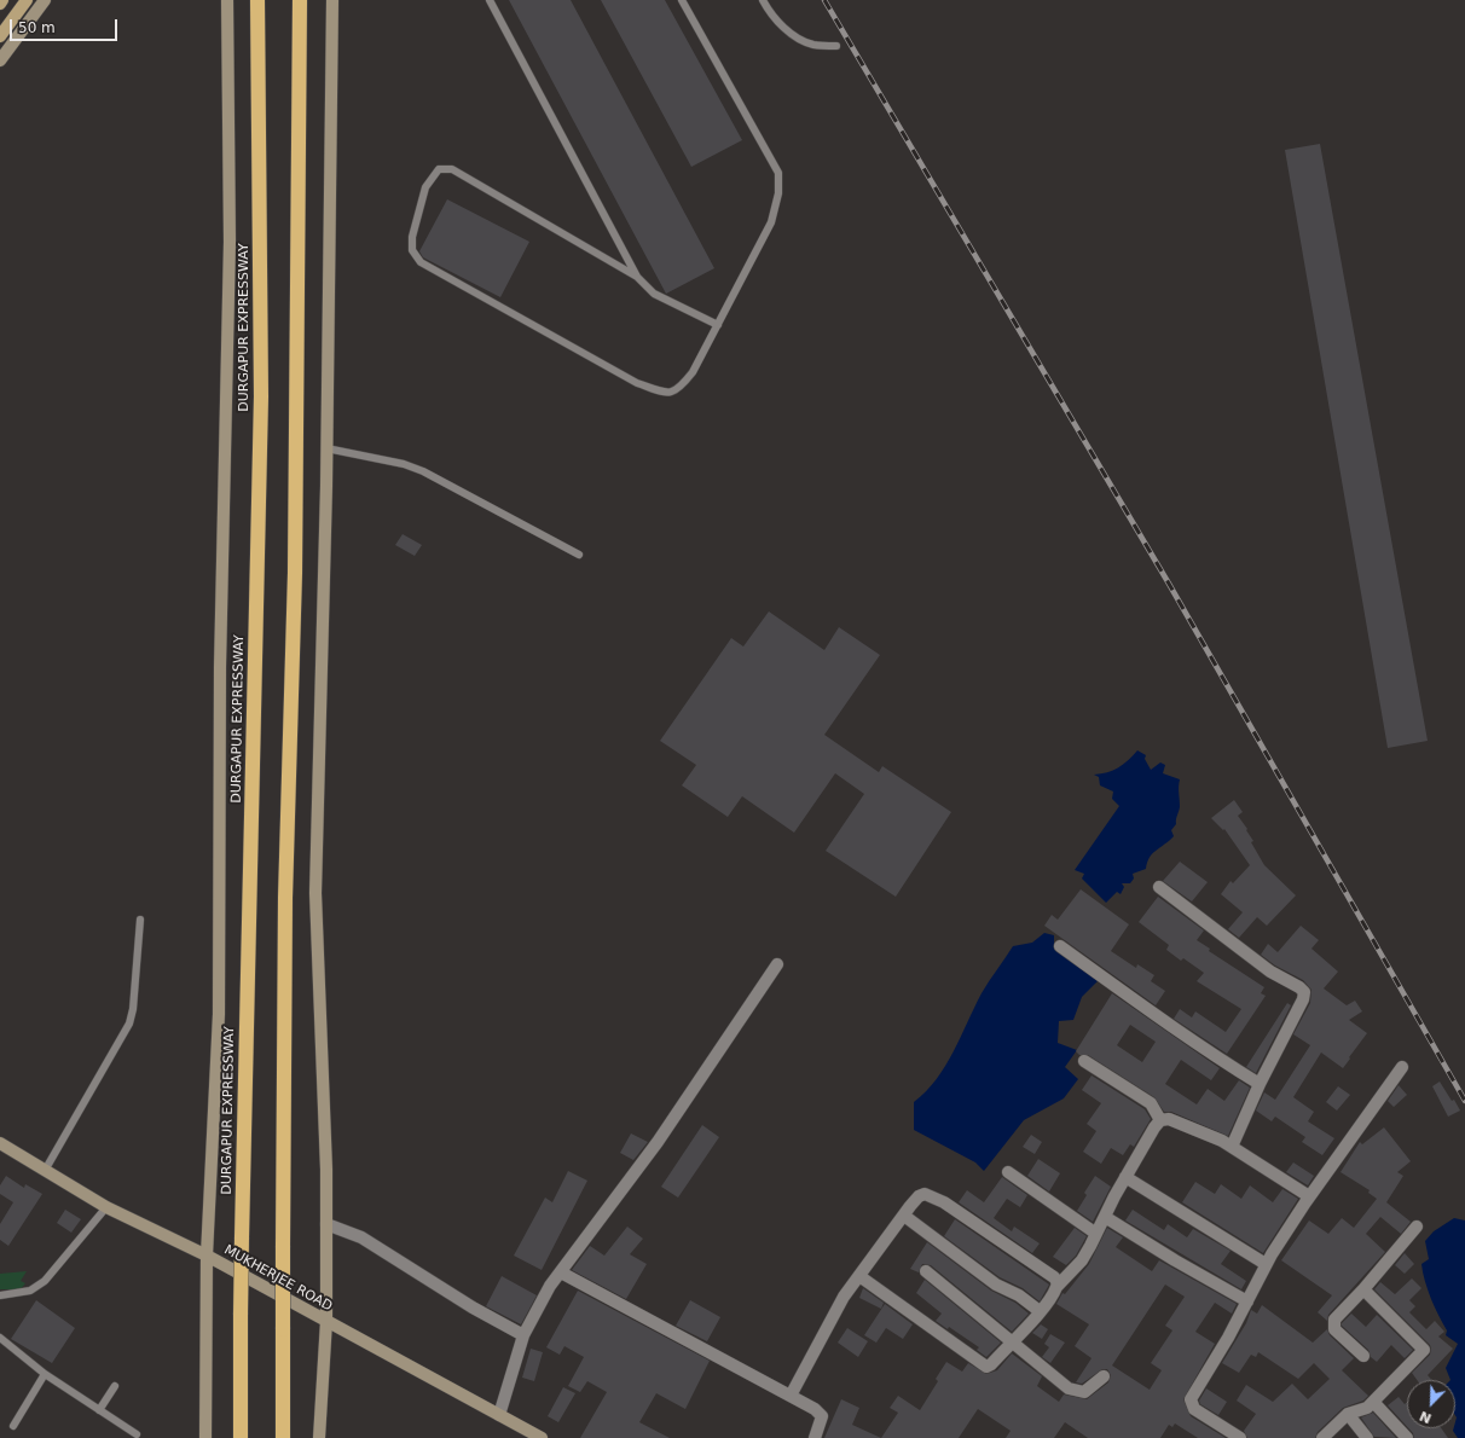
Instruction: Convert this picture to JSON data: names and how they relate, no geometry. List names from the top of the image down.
{
  "streets": {
    "highway": ["DURGAPUR EXPRESSWAY"],
    "street": ["MUKHERJEE ROAD"]
  },
  "scale_bar": "50 m",
  "north": "bottom left"
}
